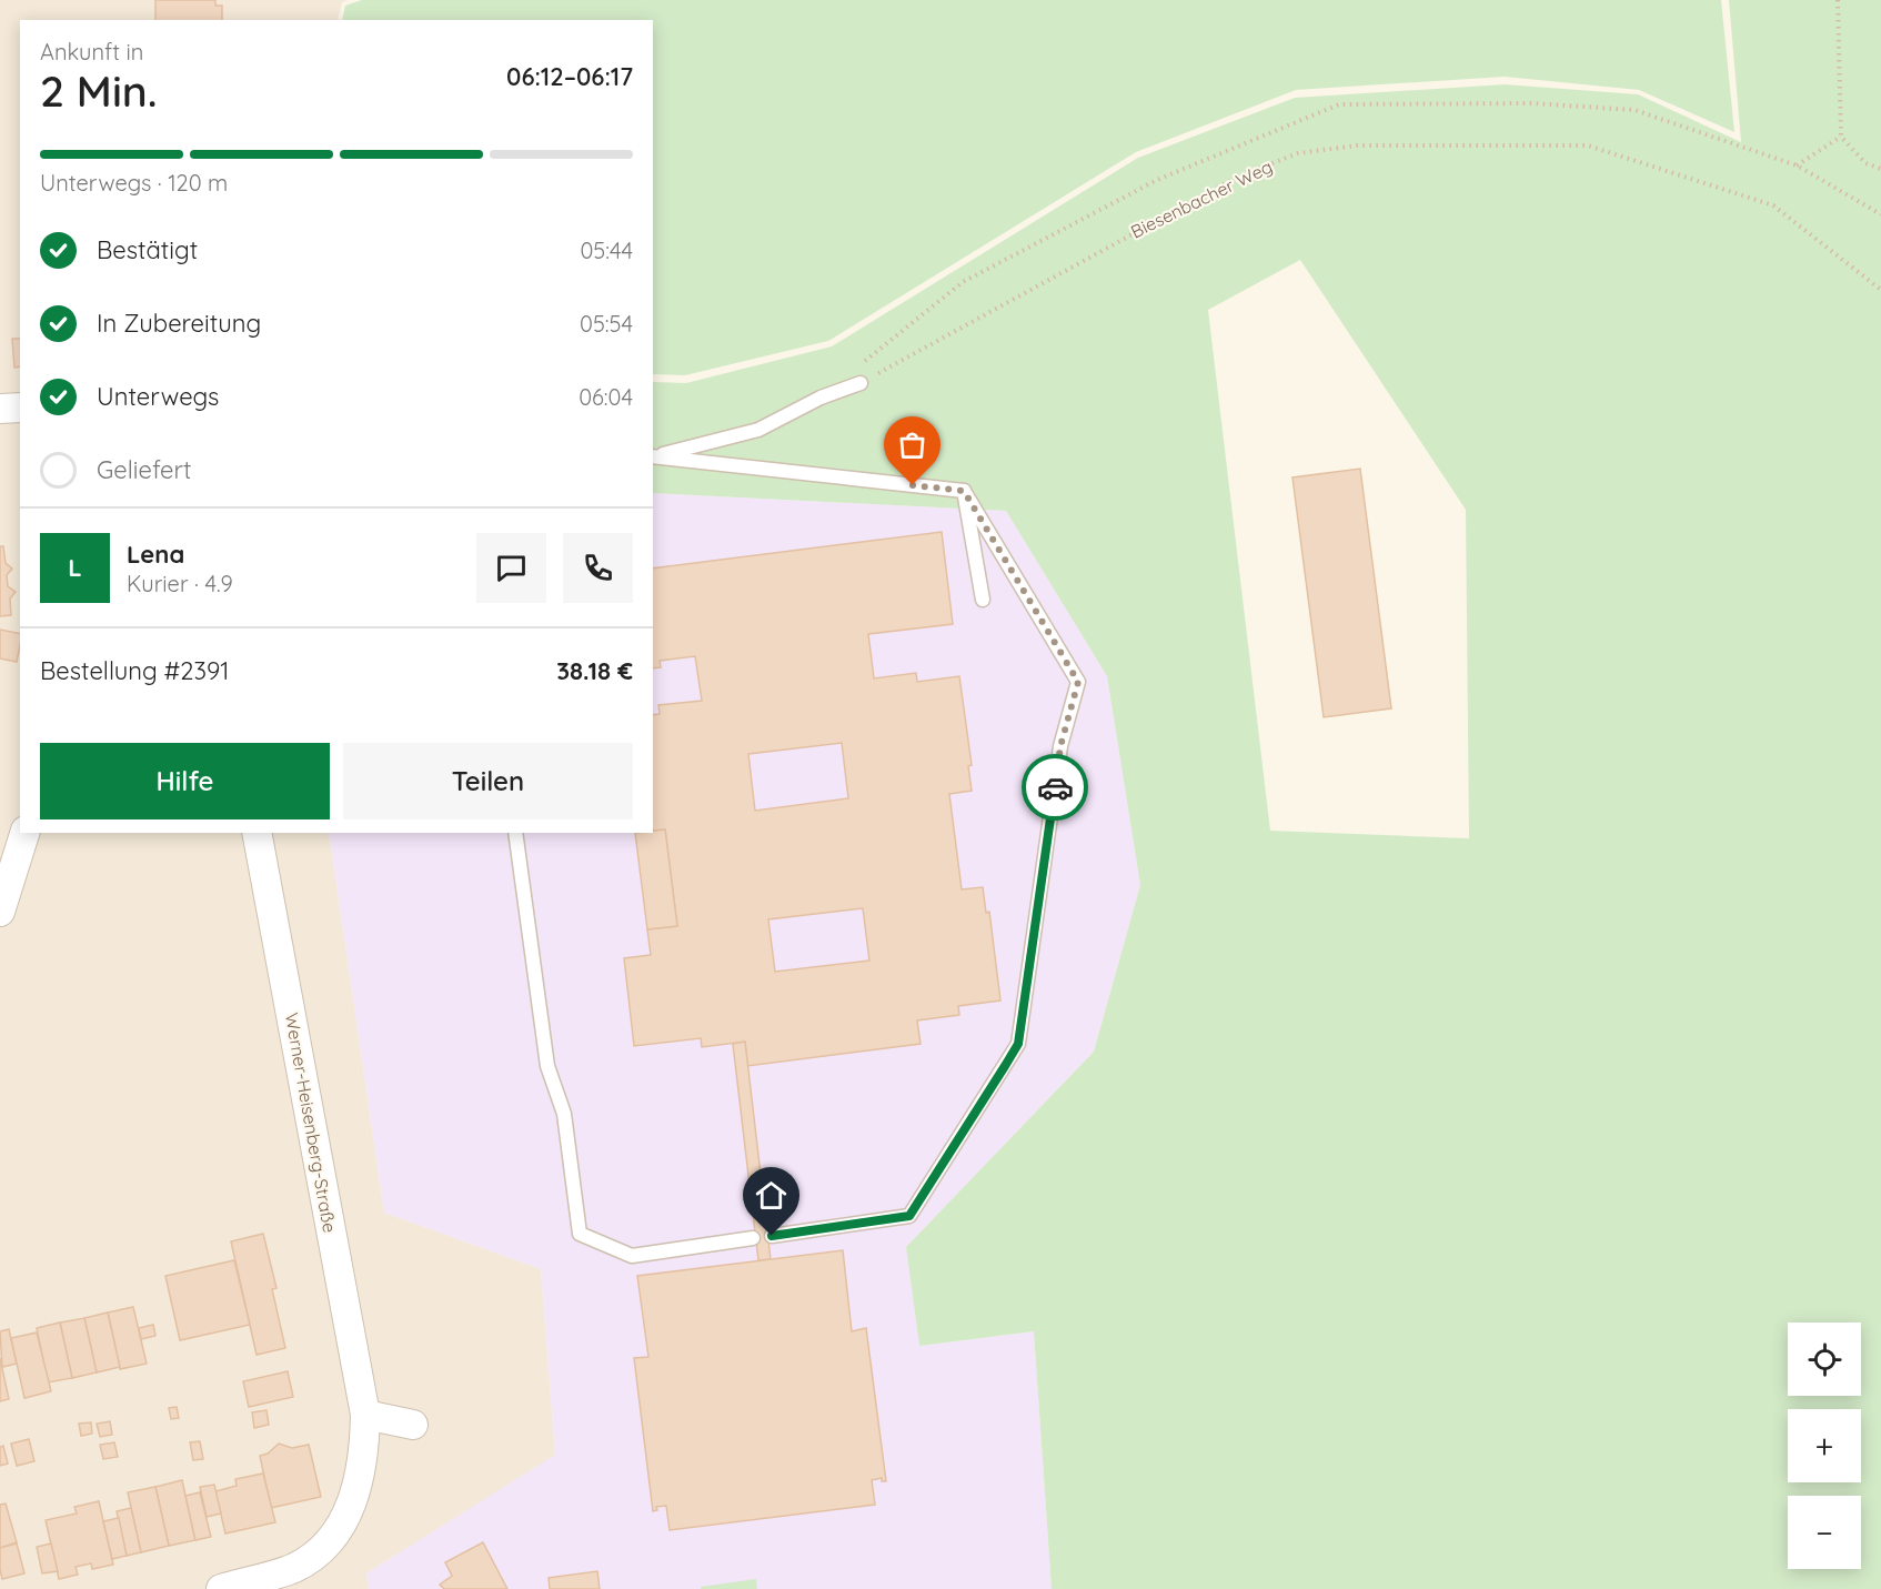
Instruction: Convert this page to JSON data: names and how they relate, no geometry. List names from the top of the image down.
{
  "streets": {
    "street": ["Werner-Heisenberg-Straße"],
    "path": ["Biesenbacher Weg"]
  },
  "page": {
    "heading": ["2 Min.", "Ankunft in", "06:12–06:17"],
    "panel": [
      "Lena",
      "Kurier · 4.9",
      "Bestellung #2391",
      "38.18 €"
    ],
    "bar": "Unterwegs · 120 m",
    "list": [
      ["Bestätigt", "05:44"],
      ["In Zubereitung", "05:54"],
      ["Unterwegs", "06:04"],
      "Geliefert"
    ],
    "round": "L",
    "buttons": ["Hilfe", "Teilen"],
    "map_buttons": ["+", "−"]
  }
}
